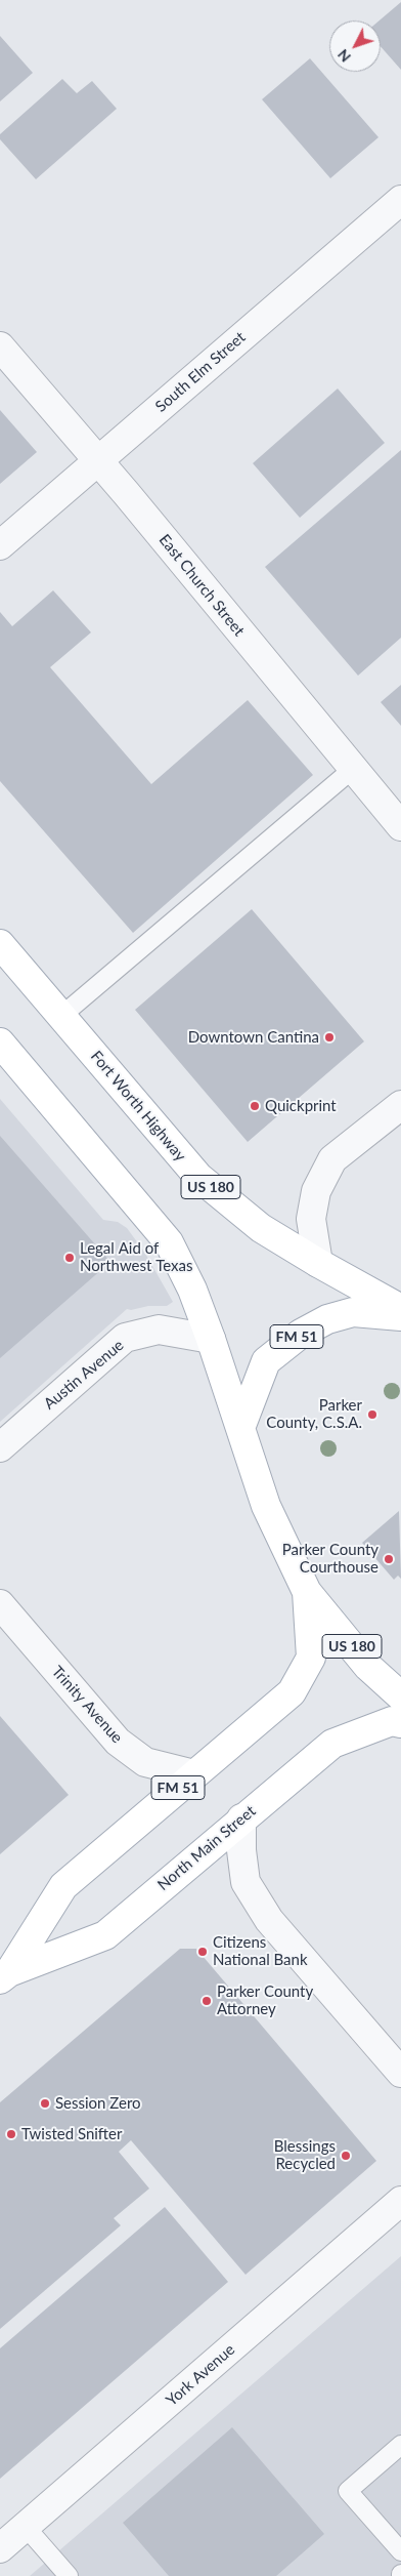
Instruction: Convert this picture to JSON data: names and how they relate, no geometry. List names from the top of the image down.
{
  "streets": {
    "main road": [
      "Fort Worth Highway",
      "US 180",
      "FM 51",
      "North Main Street"
    ],
    "street": [
      "South Elm Street",
      "East Church Street",
      "Austin Avenue",
      "Trinity Avenue",
      "York Avenue"
    ]
  },
  "crossings": [
    ["South Elm Street", "East Church Street"],
    ["US 180", "FM 51"],
    ["US 180", "Austin Avenue"],
    ["US 180", "North Main Street"],
    ["Trinity Avenue", "North Main Street"]
  ],
  "places": [
    "Downtown Cantina",
    "Quickprint",
    "Legal Aid of Northwest Texas",
    "Parker County, C.S.A.",
    "Parker County Courthouse",
    "Citizens National Bank",
    "Parker County Attorney",
    "Session Zero",
    "Twisted Snifter",
    "Blessings Recycled"
  ],
  "north": "bottom left"
}
